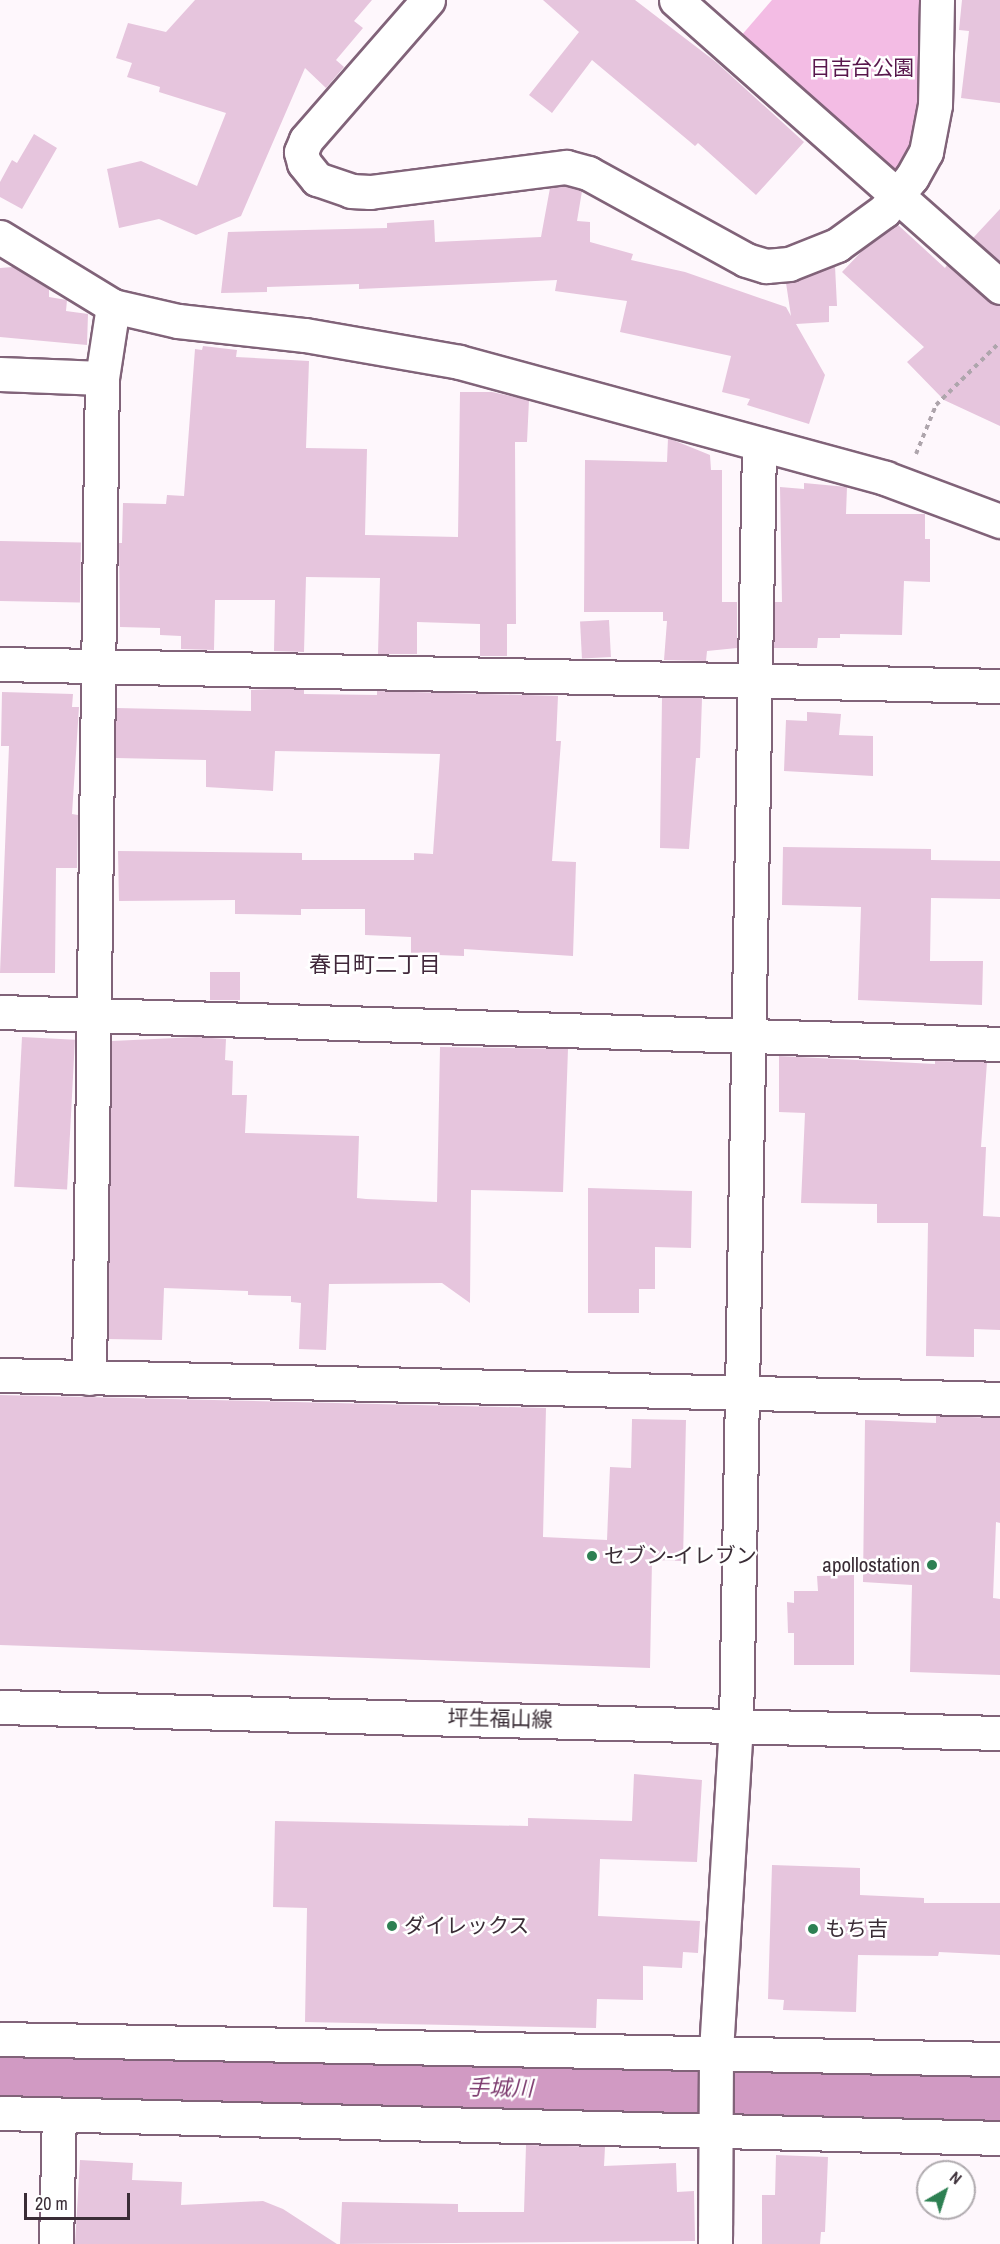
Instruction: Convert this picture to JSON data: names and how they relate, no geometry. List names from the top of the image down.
{
  "streets": {
    "street": ["坪生福山線"]
  },
  "districts": ["春日町二丁目"],
  "water": ["手城川"],
  "parks": ["日吉台公園"],
  "places": [
    "セブン-イレブン",
    "apollostation",
    "ダイレックス",
    "もち吉"
  ],
  "scale_bar": "20 m",
  "north": "top right"
}
